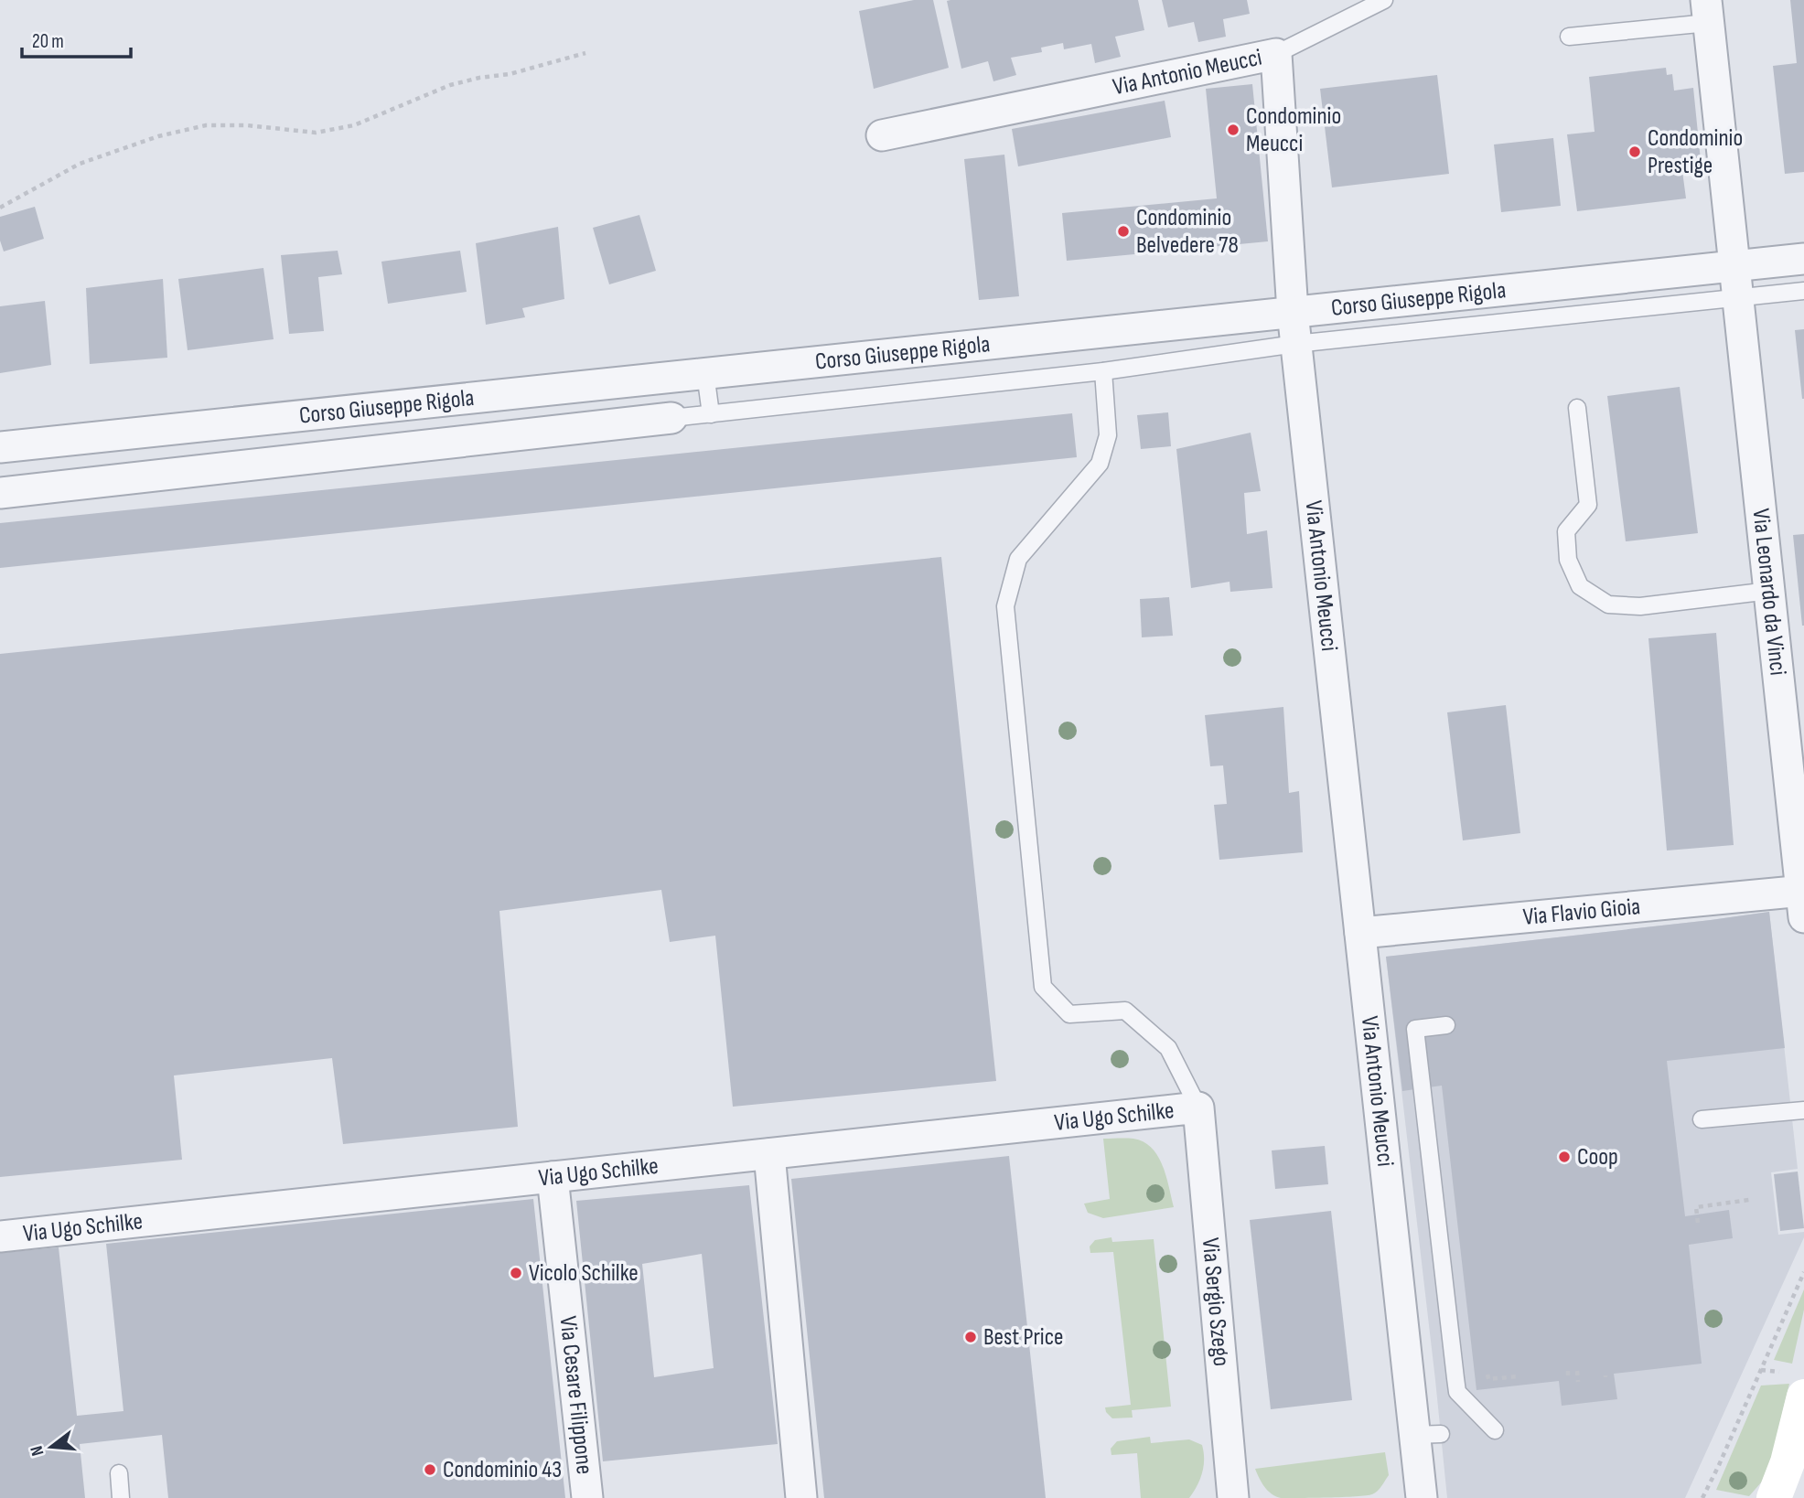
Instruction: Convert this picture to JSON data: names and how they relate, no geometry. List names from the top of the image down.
{
  "streets": {
    "street": [
      "Via Antonio Meucci",
      "Corso Giuseppe Rigola",
      "Via Leonardo da Vinci",
      "Via Flavio Gioia",
      "Via Ugo Schilke",
      "Via Sergio Szego",
      "Via Cesare Filippone"
    ]
  },
  "crossings": [
    ["Via Antonio Meucci", "Corso Giuseppe Rigola"],
    ["Via Antonio Meucci", "Via Flavio Gioia"],
    ["Corso Giuseppe Rigola", "Via Leonardo da Vinci"],
    ["Via Leonardo da Vinci", "Via Flavio Gioia"],
    ["Via Ugo Schilke", "Via Sergio Szego"],
    ["Via Ugo Schilke", "Via Cesare Filippone"]
  ],
  "places": [
    "Condominio Meucci",
    "Condominio Prestige",
    "Condominio Belvedere 78",
    "Coop",
    "Vicolo Schilke",
    "Best Price",
    "Condominio 43"
  ],
  "scale_bar": "20 m",
  "north": "left"
}
